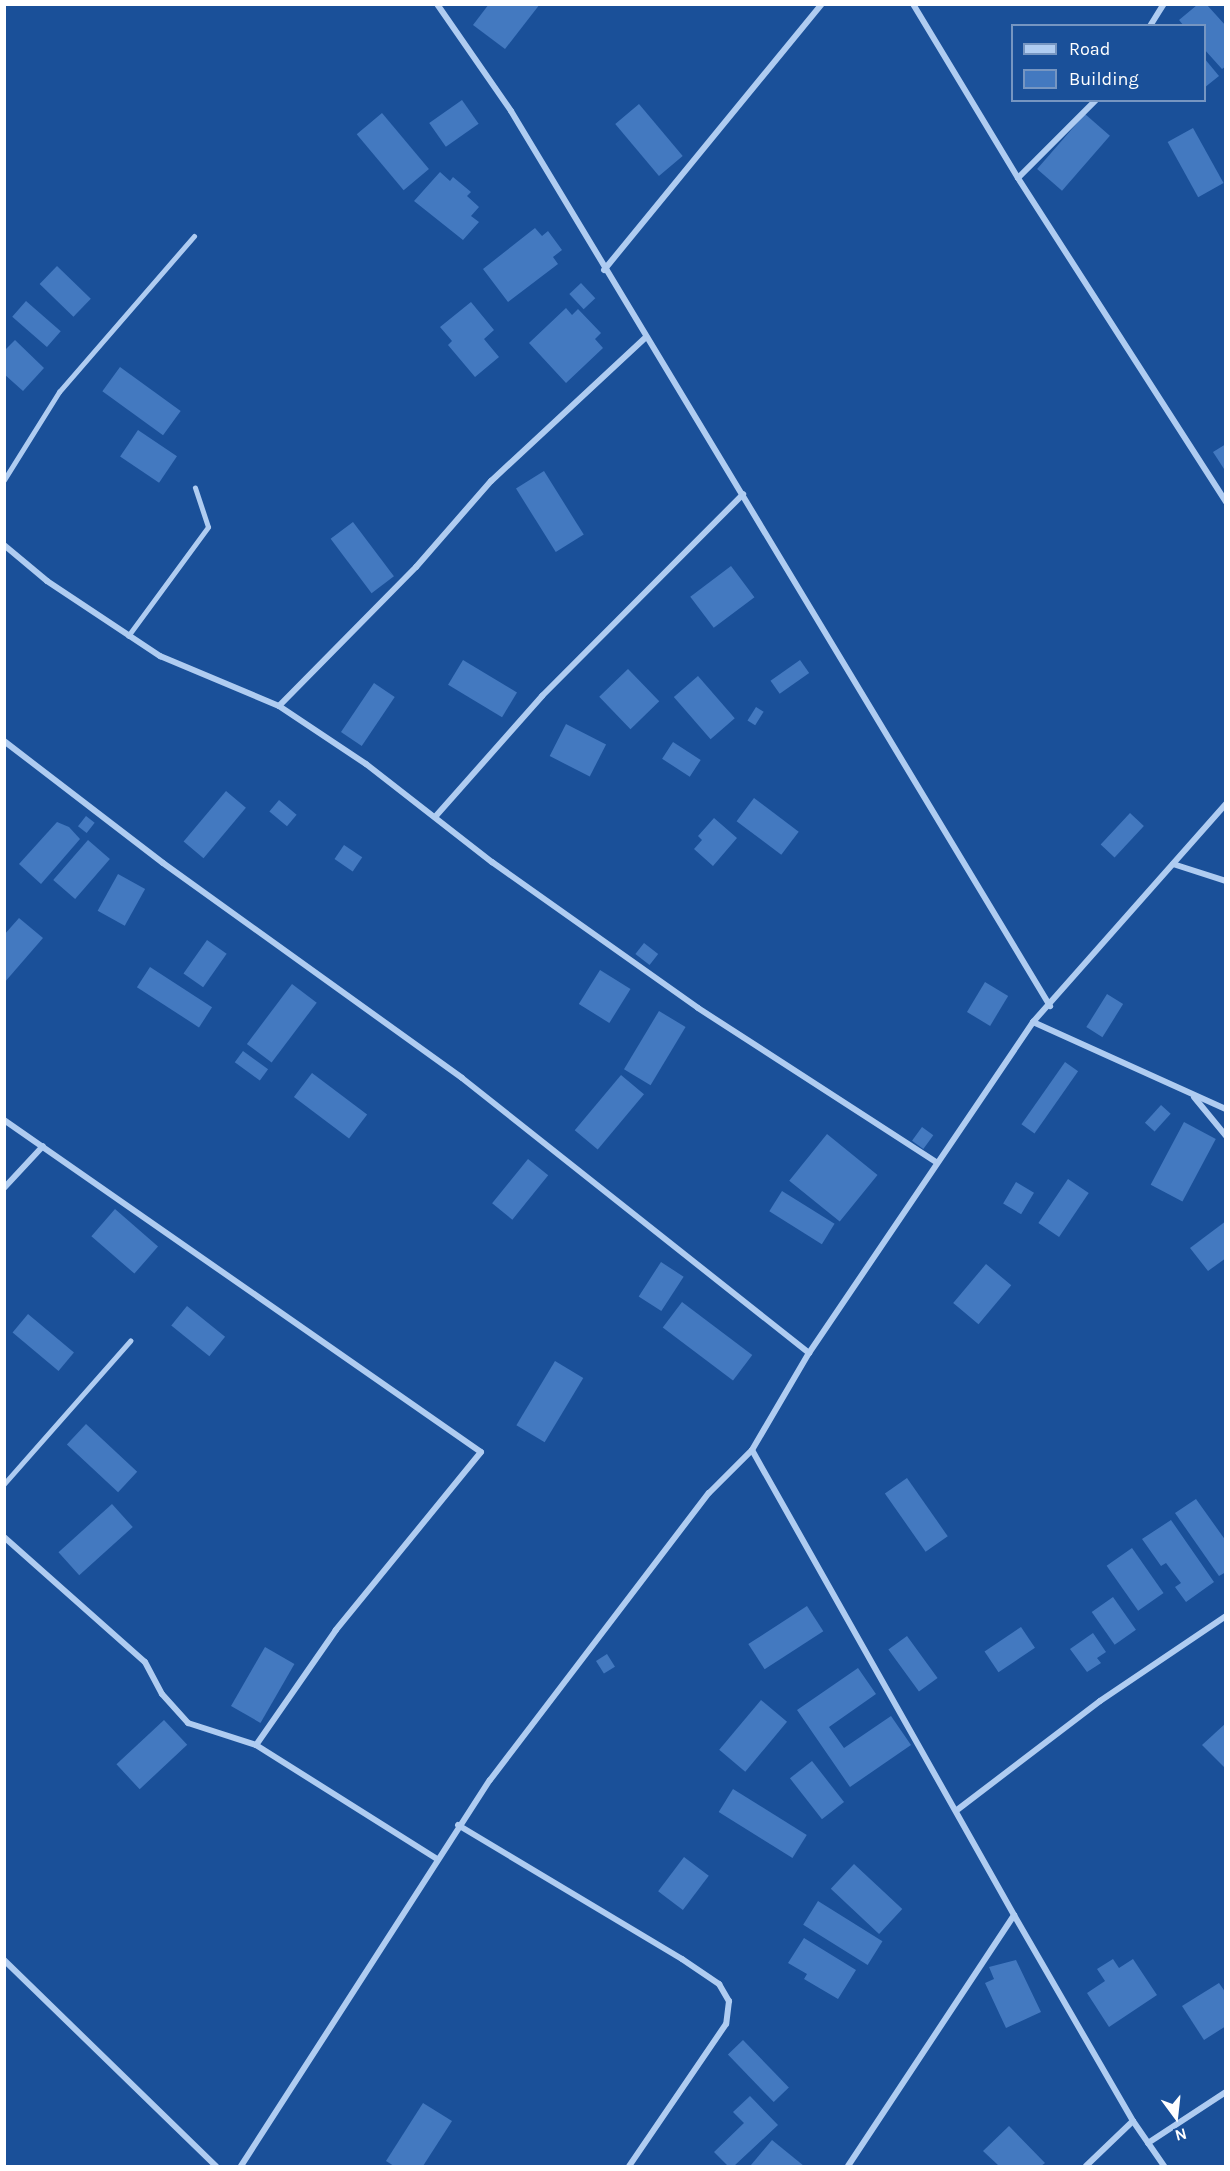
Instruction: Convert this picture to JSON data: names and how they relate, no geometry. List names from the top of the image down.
{
  "legend": ["Road", "Building"],
  "north": "bottom"
}
